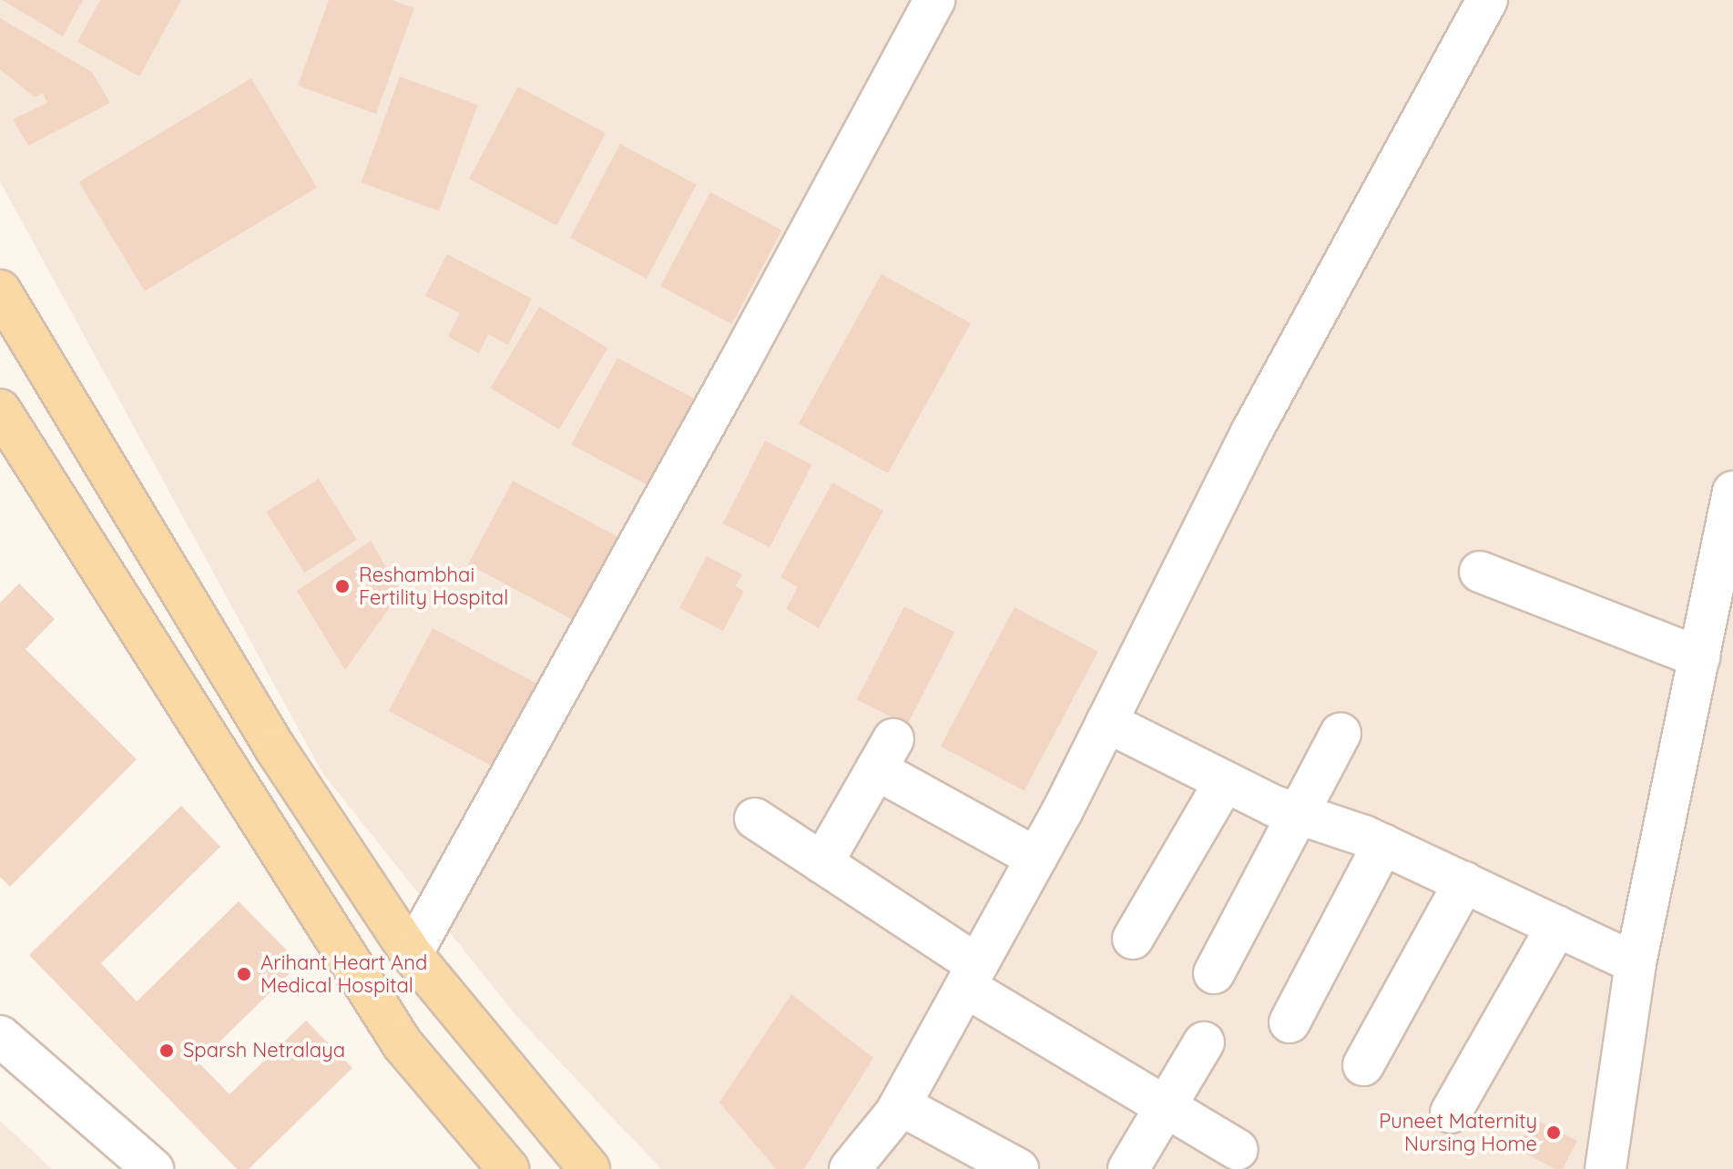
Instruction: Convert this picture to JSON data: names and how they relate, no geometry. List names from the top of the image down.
{
  "places": [
    "Reshambhai Fertility Hospital",
    "Arihant Heart And Medical Hospital",
    "Sparsh Netralaya",
    "Puneet Maternity Nursing Home"
  ]
}
